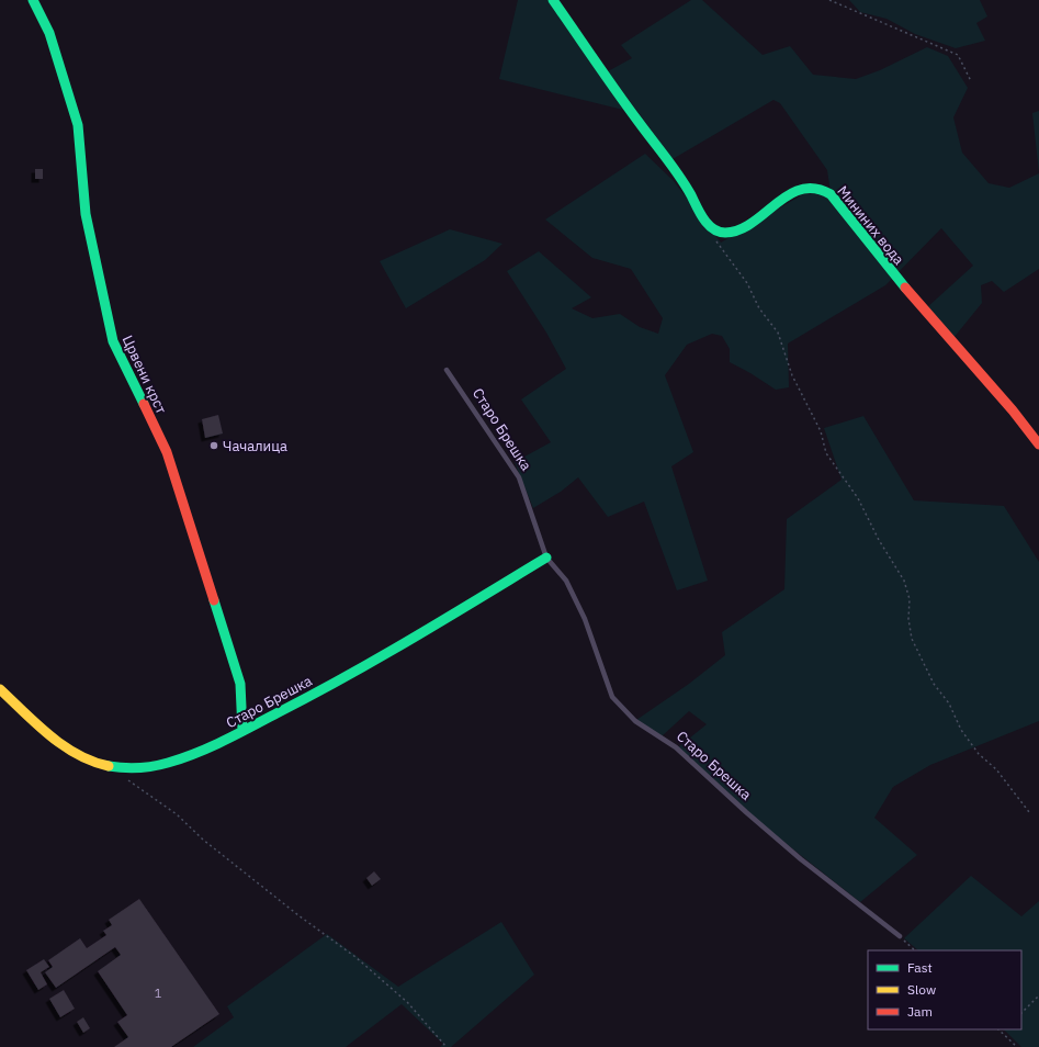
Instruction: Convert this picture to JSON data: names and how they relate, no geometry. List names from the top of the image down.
{
  "streets": {
    "street": ["Мининих вода", "Црвени крст", "Старо Брешка"]
  },
  "crossings": [
    ["Црвени крст", "Старо Брешка"]
  ],
  "places": ["Чачалица"],
  "house_numbers": ["1"],
  "legend": ["Fast", "Slow", "Jam"]
}
